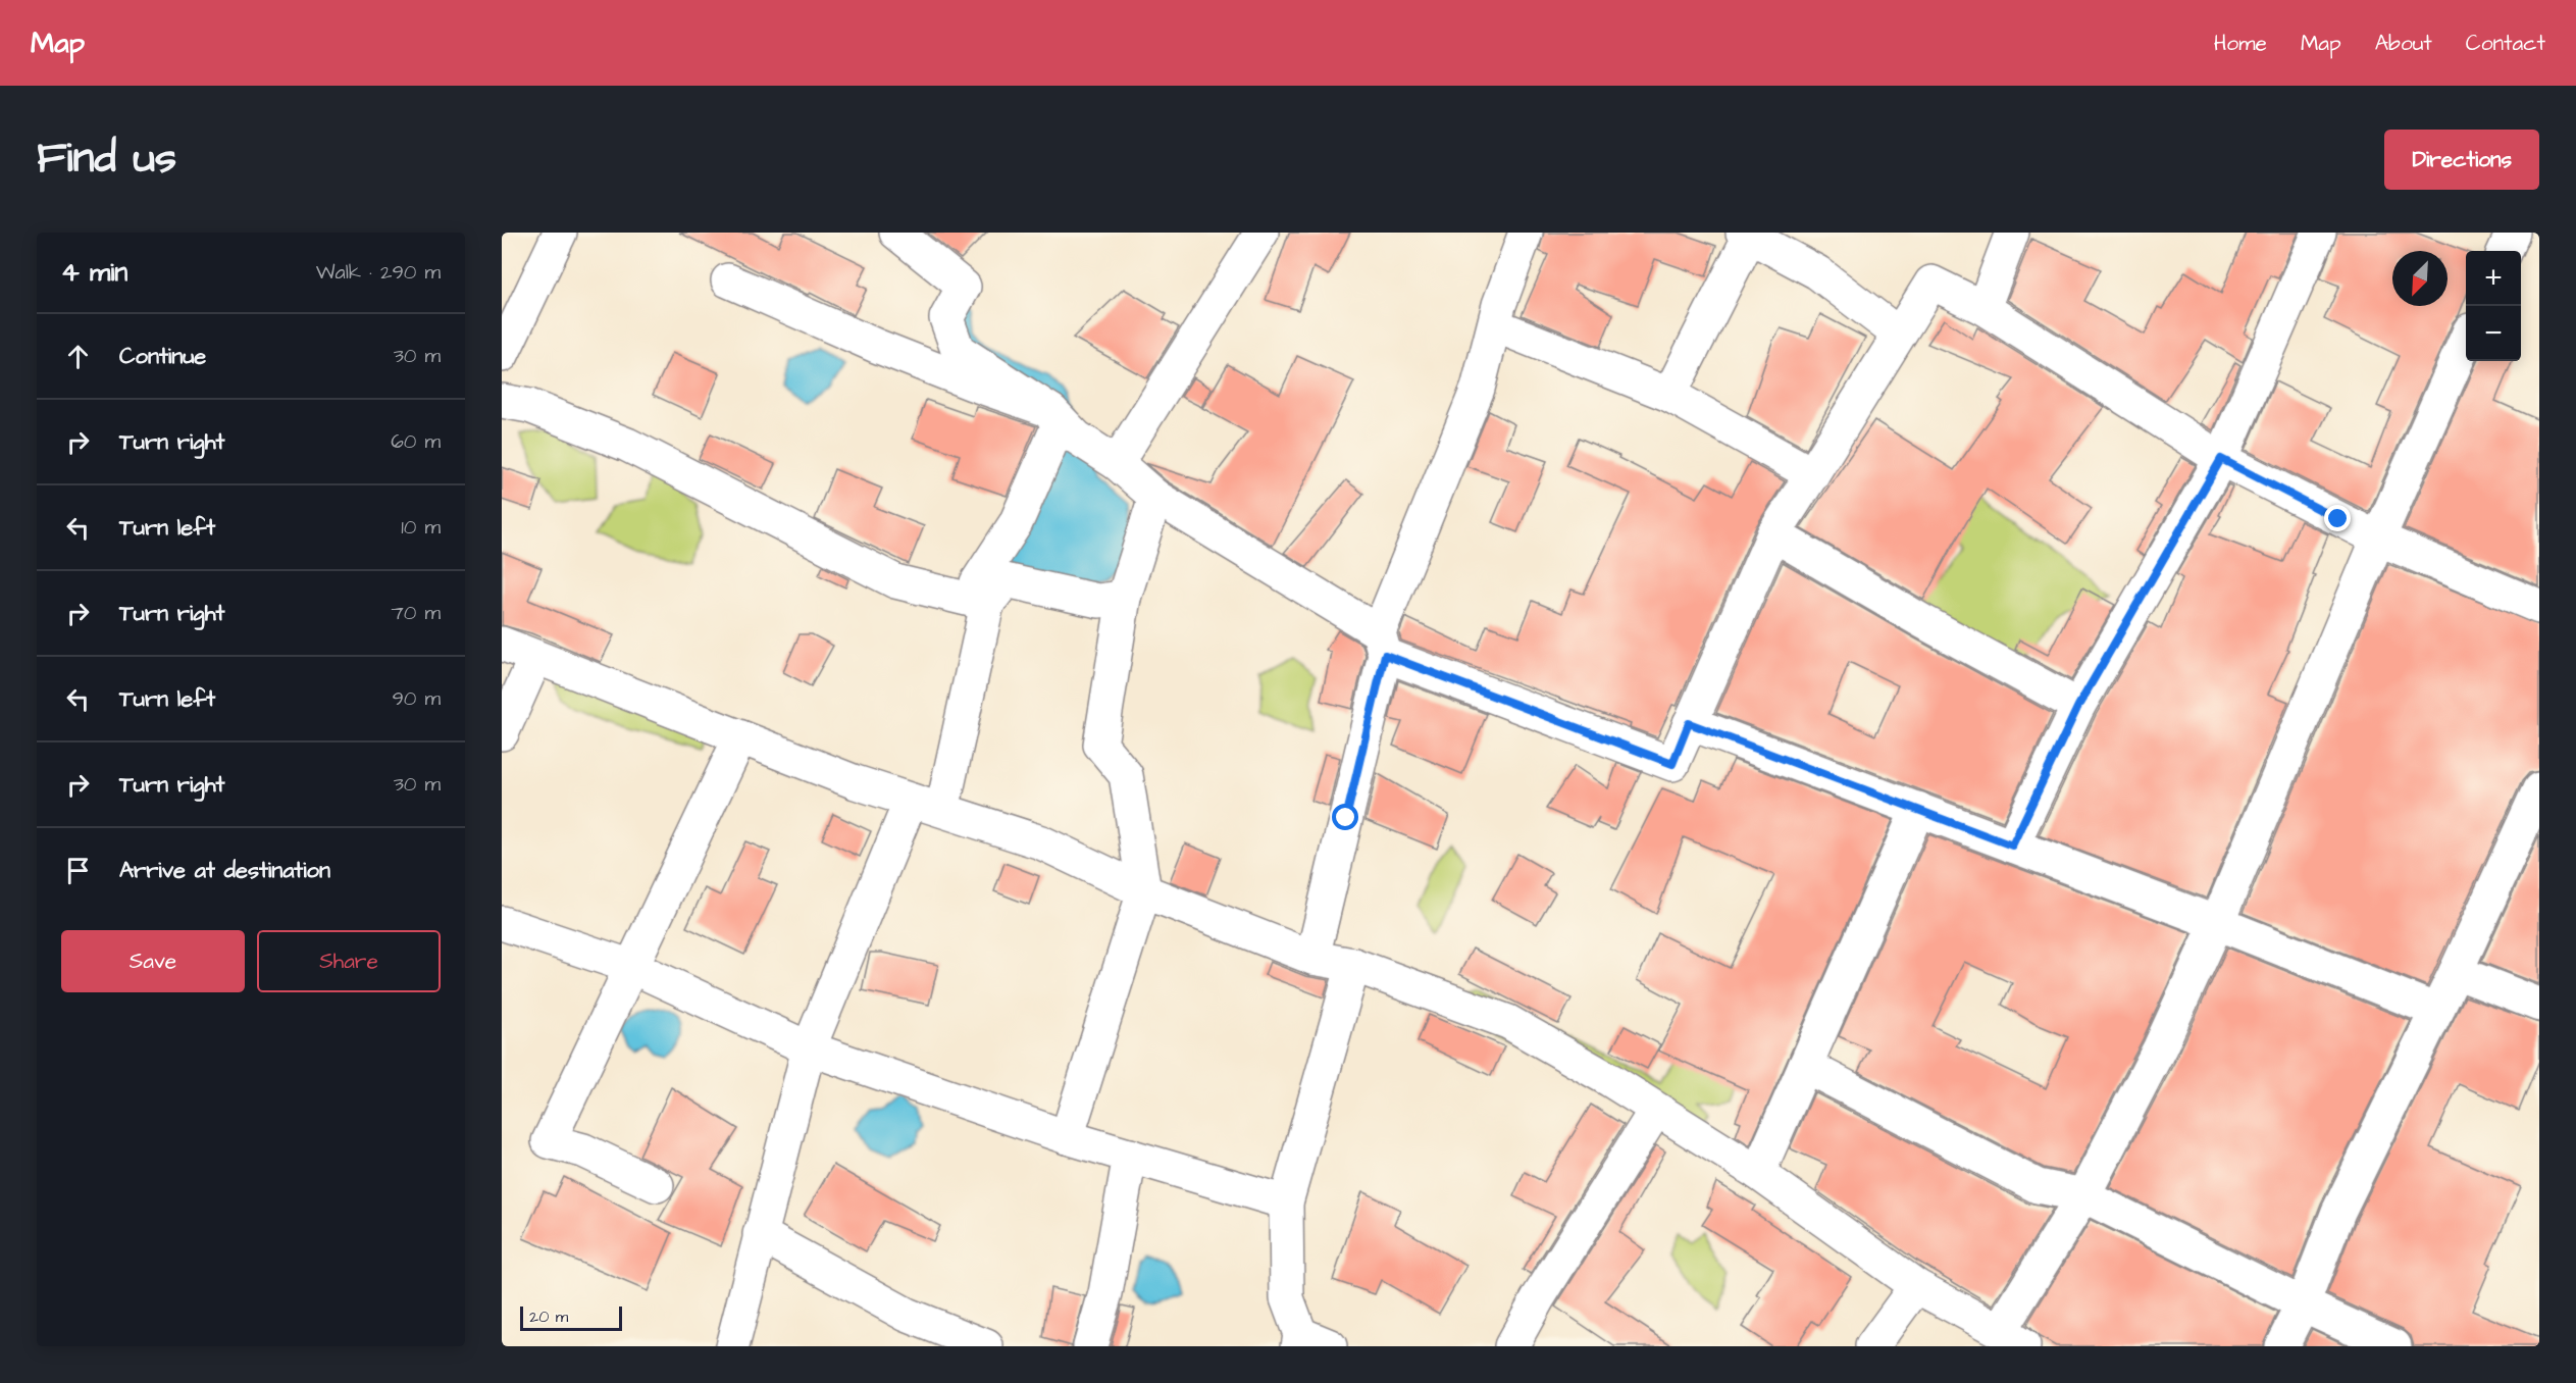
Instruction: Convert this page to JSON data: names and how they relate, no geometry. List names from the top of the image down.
{
  "scale_bar": "20 m",
  "north": "bottom left",
  "page": {
    "header": "Map",
    "nav": [
      "Home",
      "Map",
      "About",
      "Contact"
    ],
    "title": "Find us",
    "buttons": [
      "Directions",
      ["Save", "Share"]
    ],
    "heading": ["4 min", "Walk · 290 m"],
    "map_buttons": ["+", "−"],
    "list": [
      ["Continue", "30 m"],
      ["Turn right", "60 m"],
      ["Turn left", "10 m"],
      ["Turn right", "70 m"],
      ["Turn left", "90 m"],
      ["Turn right", "30 m"],
      "Arrive at destination"
    ],
    "scale": "20 m"
  }
}
